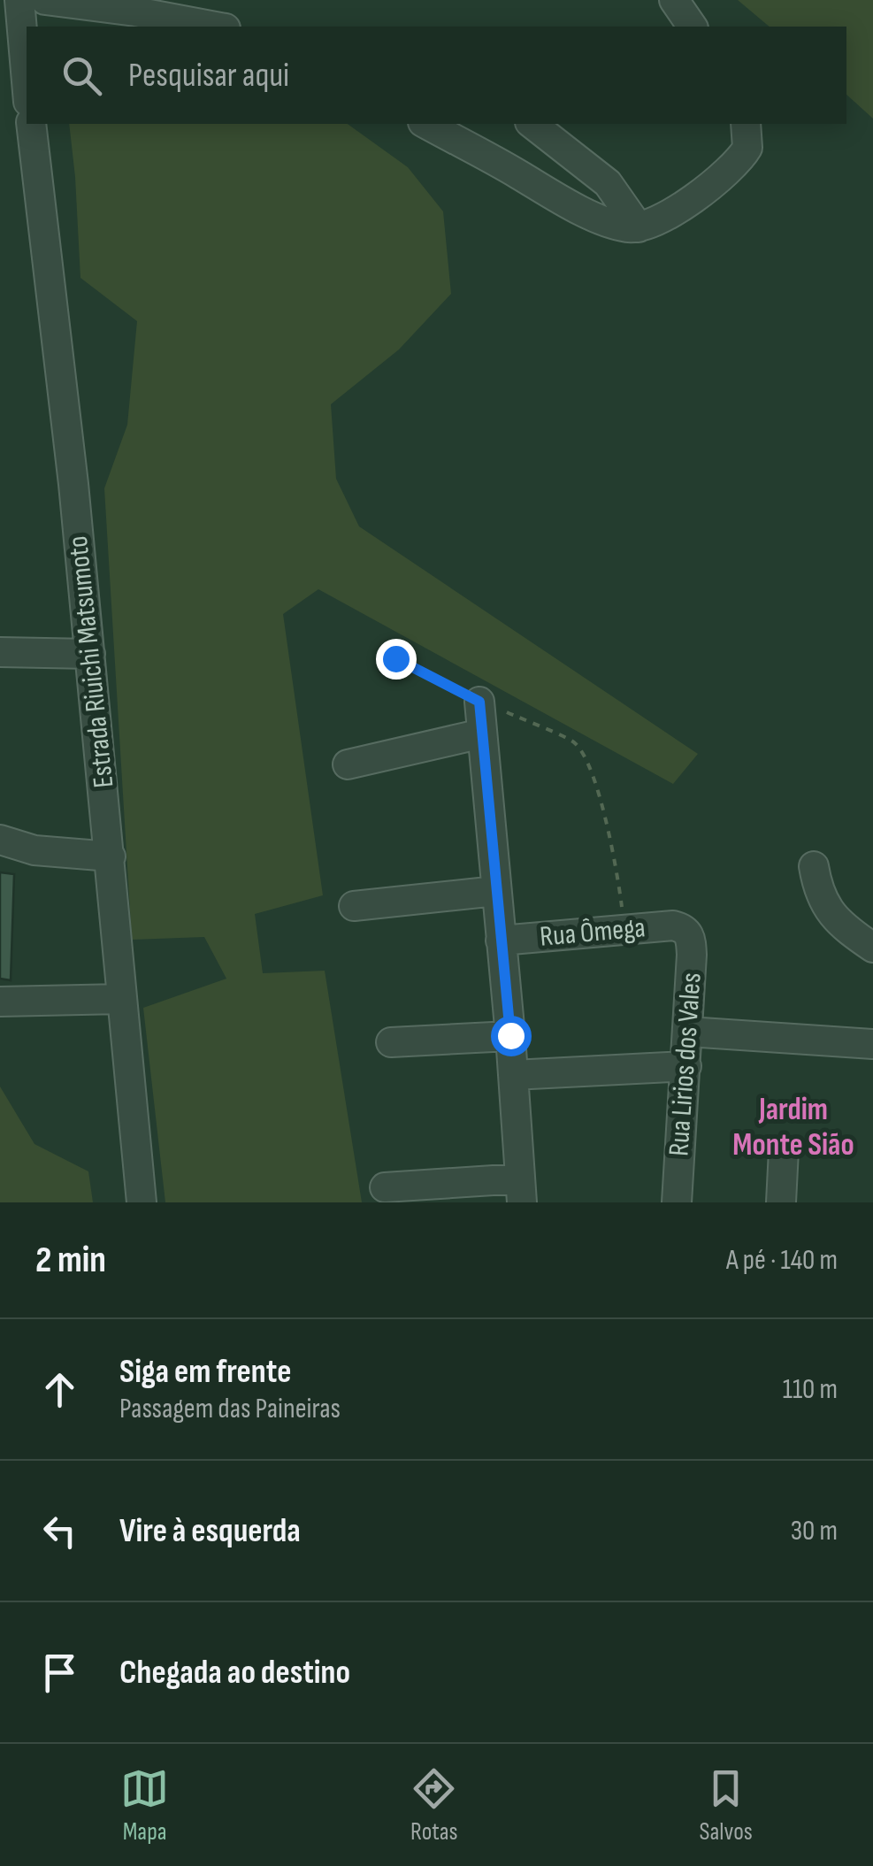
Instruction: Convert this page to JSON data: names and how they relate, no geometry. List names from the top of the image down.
{
  "streets": {
    "street": ["Estrada Riuichi Matsumoto", "Rua Ômega", "Rua Lirios dos Vales"]
  },
  "crossings": [
    ["Rua Ômega", "Rua Lirios dos Vales"]
  ],
  "districts": ["Jardim Monte Sião"],
  "page": {
    "search": "Pesquisar aqui",
    "heading": ["2 min", "A pé · 140 m"],
    "list": [
      ["Siga em frente", "Passagem das Paineiras", "110 m"],
      ["Vire à esquerda", "30 m"],
      "Chegada ao destino"
    ],
    "nav": ["Mapa", "Rotas", "Salvos"]
  }
}
